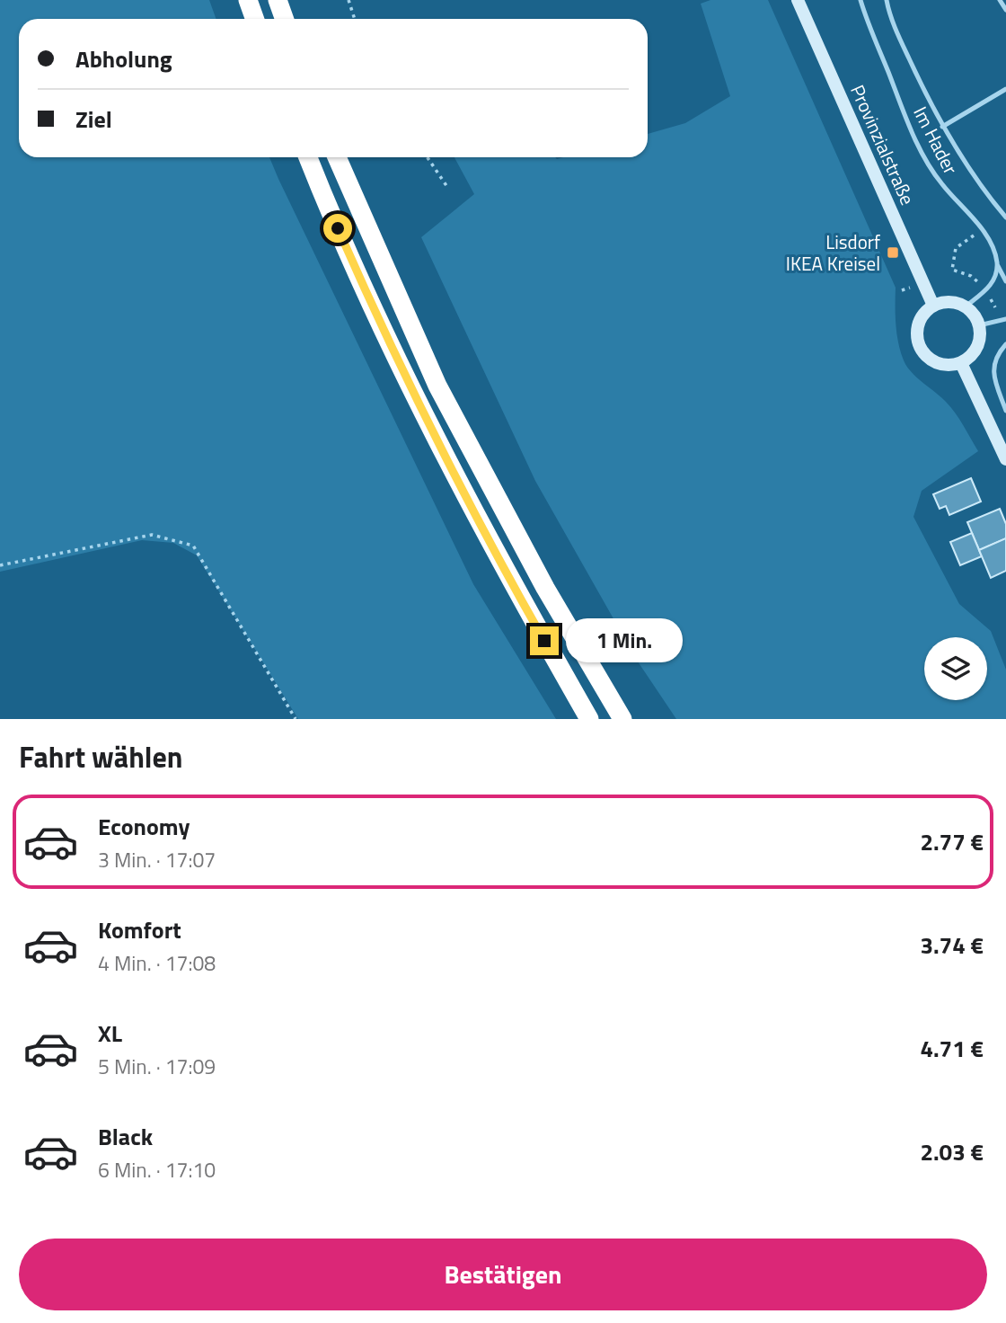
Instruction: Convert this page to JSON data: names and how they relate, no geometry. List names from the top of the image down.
{
  "streets": {
    "main road": ["Provinzialstraße"],
    "lane": ["Im Hader"]
  },
  "places": {
    "transit": ["Lisdorf IKEA Kreisel"]
  },
  "page": {
    "banner": ["Abholung", "Ziel"],
    "bubble": "1 Min.",
    "heading": "Fahrt wählen",
    "list": [
      {
        "name": "Economy",
        "note": "3 Min. · 17:07",
        "value": "2.77 €"
      },
      {
        "name": "Komfort",
        "note": "4 Min. · 17:08",
        "value": "3.74 €"
      },
      {
        "name": "XL",
        "note": "5 Min. · 17:09",
        "value": "4.71 €"
      },
      {
        "name": "Black",
        "note": "6 Min. · 17:10",
        "value": "2.03 €"
      }
    ],
    "buttons": "Bestätigen"
  }
}
